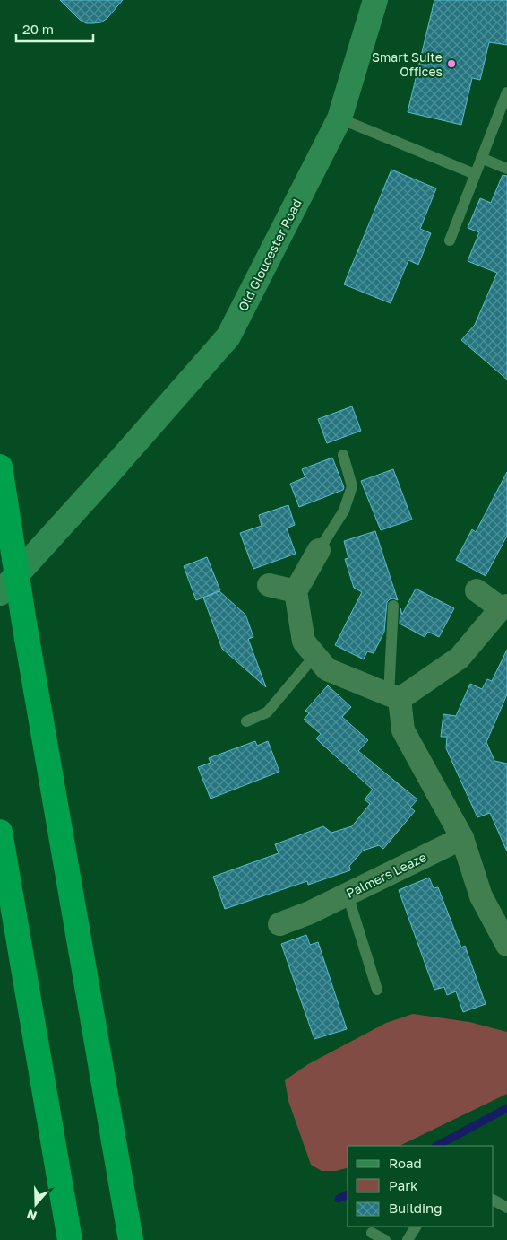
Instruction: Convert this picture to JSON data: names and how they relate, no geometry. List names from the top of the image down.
{
  "streets": {
    "main road": ["Old Gloucester Road"],
    "street": ["Palmers Leaze"]
  },
  "places": ["Smart Suite Offices"],
  "legend": ["Road", "Park", "Building"],
  "scale_bar": "20 m",
  "north": "bottom"
}
